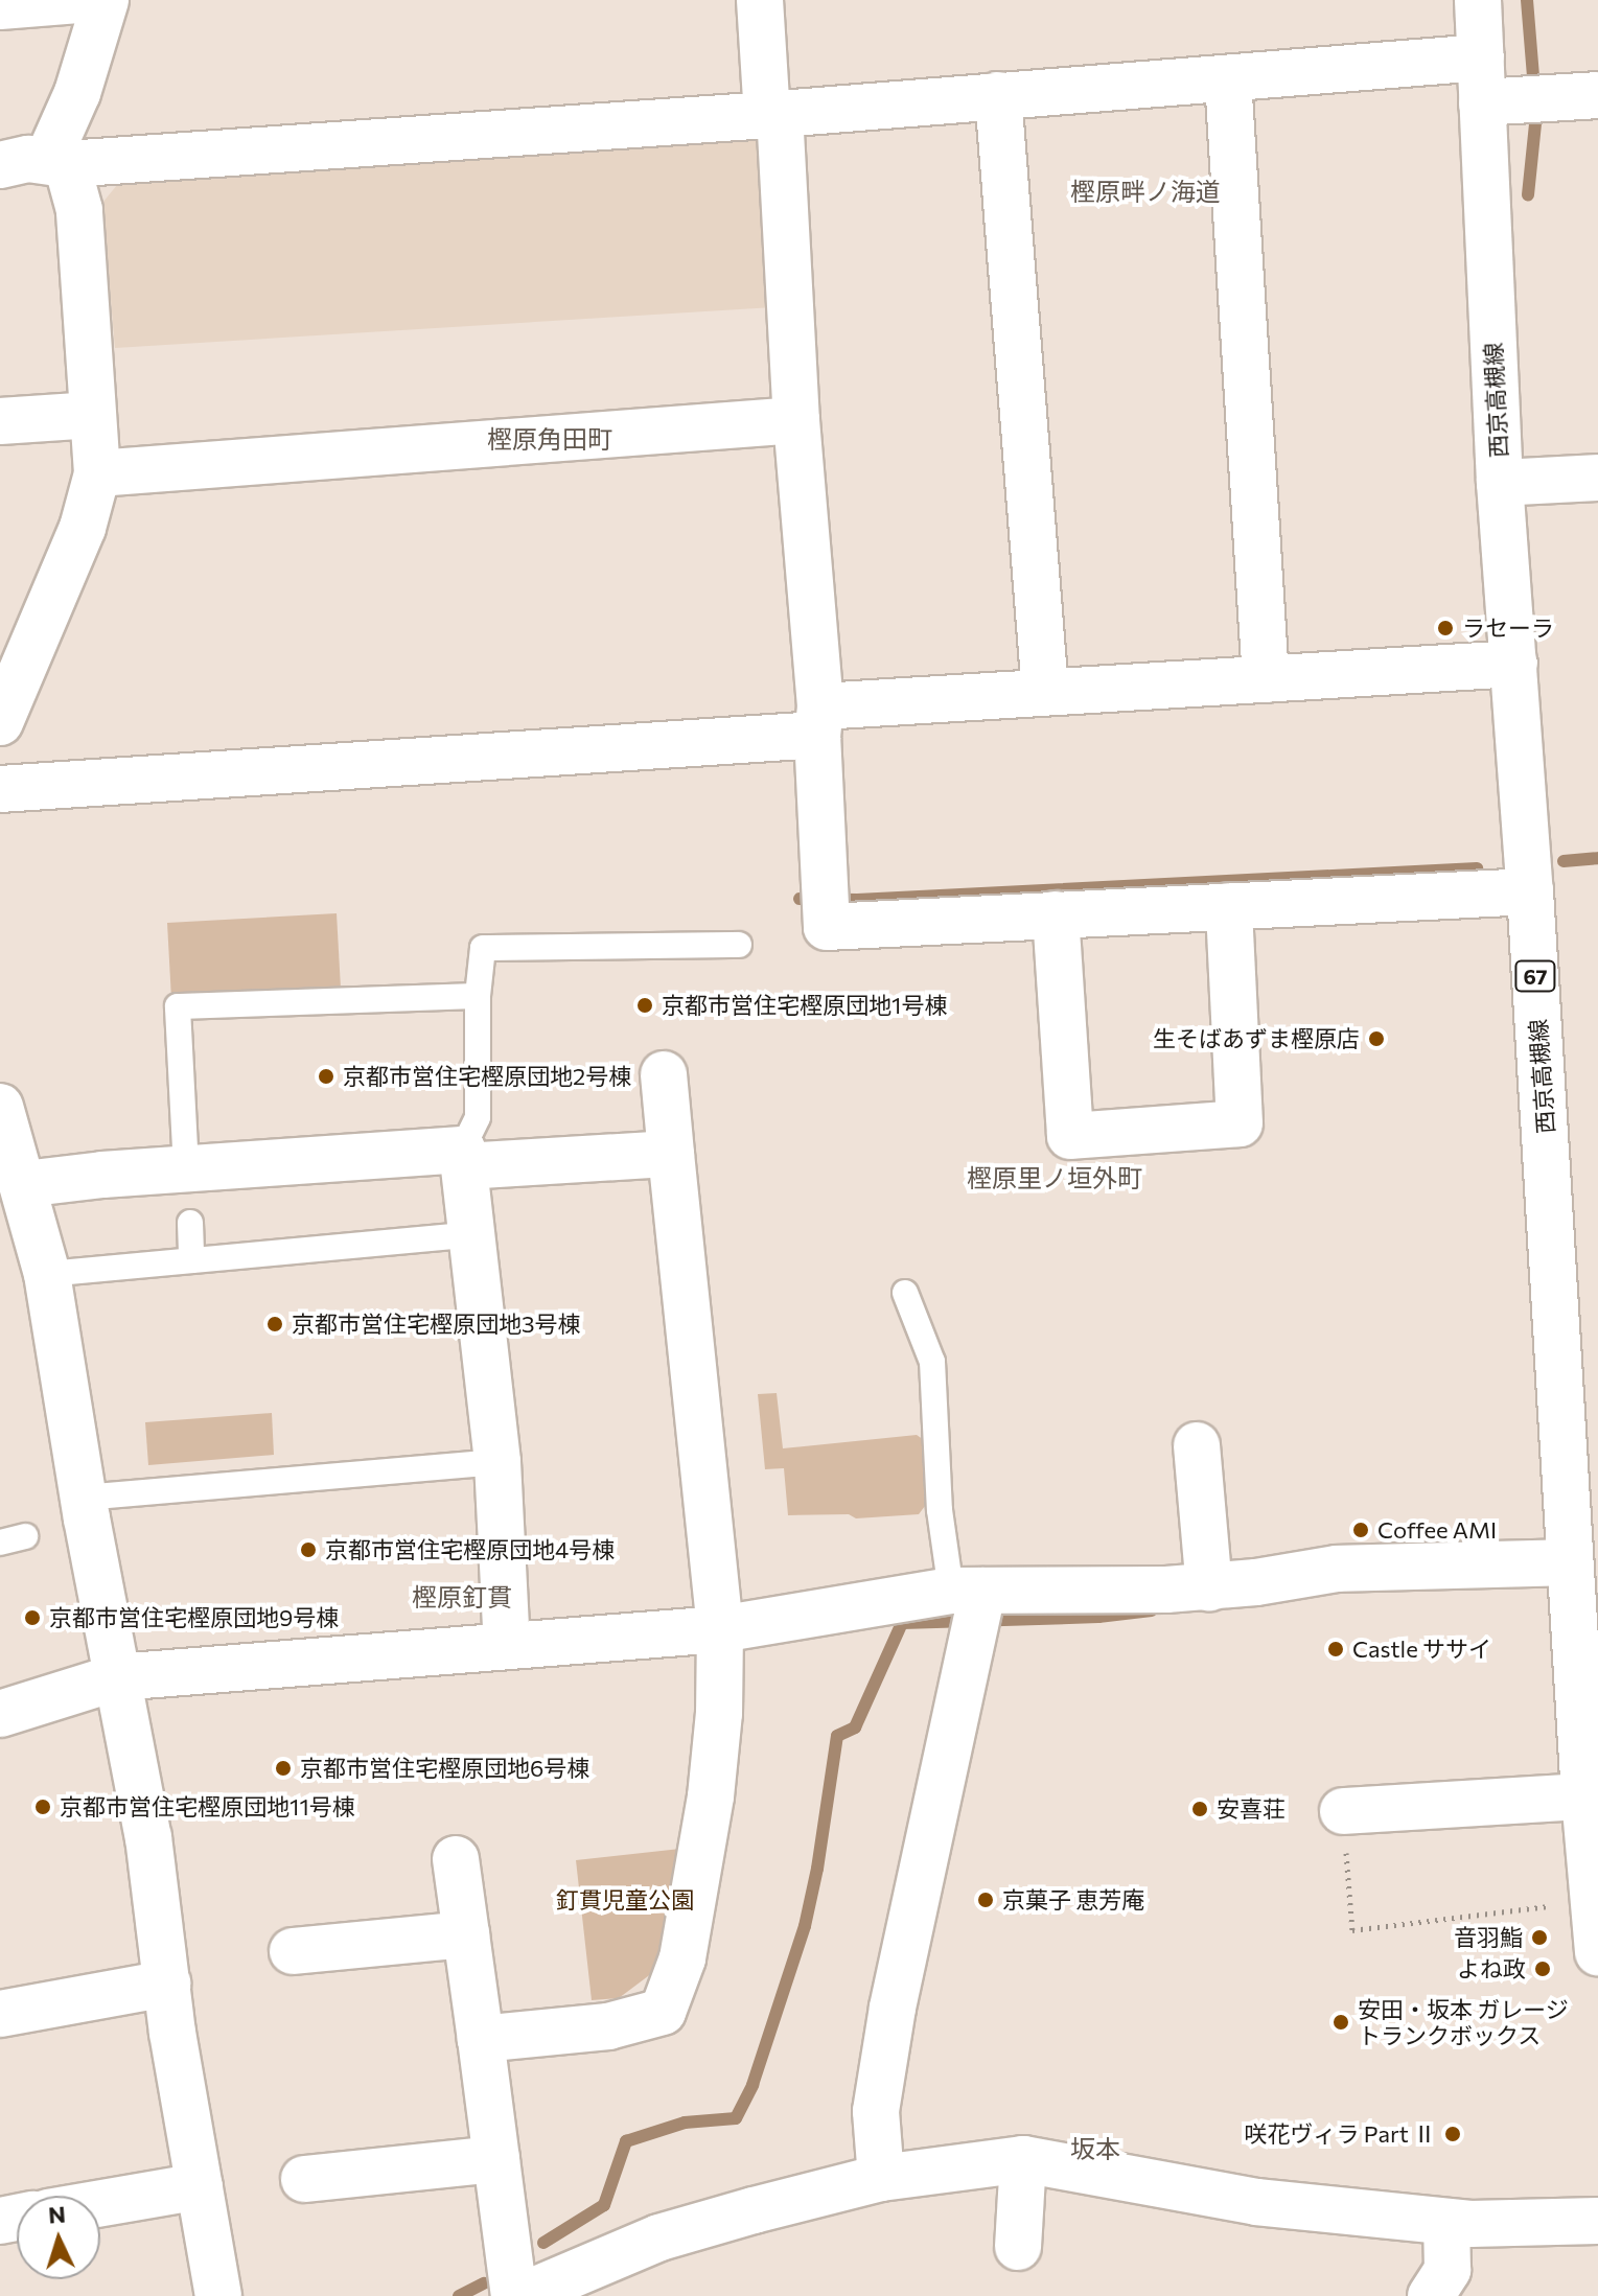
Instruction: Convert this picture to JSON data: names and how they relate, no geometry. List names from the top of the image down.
{
  "streets": {
    "street": ["西京高槻線", "67"]
  },
  "districts": [
    "樫原畔ノ海道",
    "樫原角田町",
    "樫原里ノ垣外町",
    "樫原釘貫",
    "坂本"
  ],
  "parks": ["釘貫児童公園"],
  "places": [
    "ラセーラ",
    "京都市営住宅樫原団地1号棟",
    "生そばあずま樫原店",
    "京都市営住宅樫原団地2号棟",
    "京都市営住宅樫原団地3号棟",
    "Coffee AMI",
    "京都市営住宅樫原団地4号棟",
    "京都市営住宅樫原団地9号棟",
    "Castle ササイ",
    "京都市営住宅樫原団地6号棟",
    "京都市営住宅樫原団地11号棟",
    "安喜荘",
    "京菓子 恵芳庵",
    "音羽鮨",
    "よね政",
    "安田・坂本 ガレージ トランクボックス",
    "咲花ヴィラ Part Ⅱ"
  ],
  "north": "top"
}
